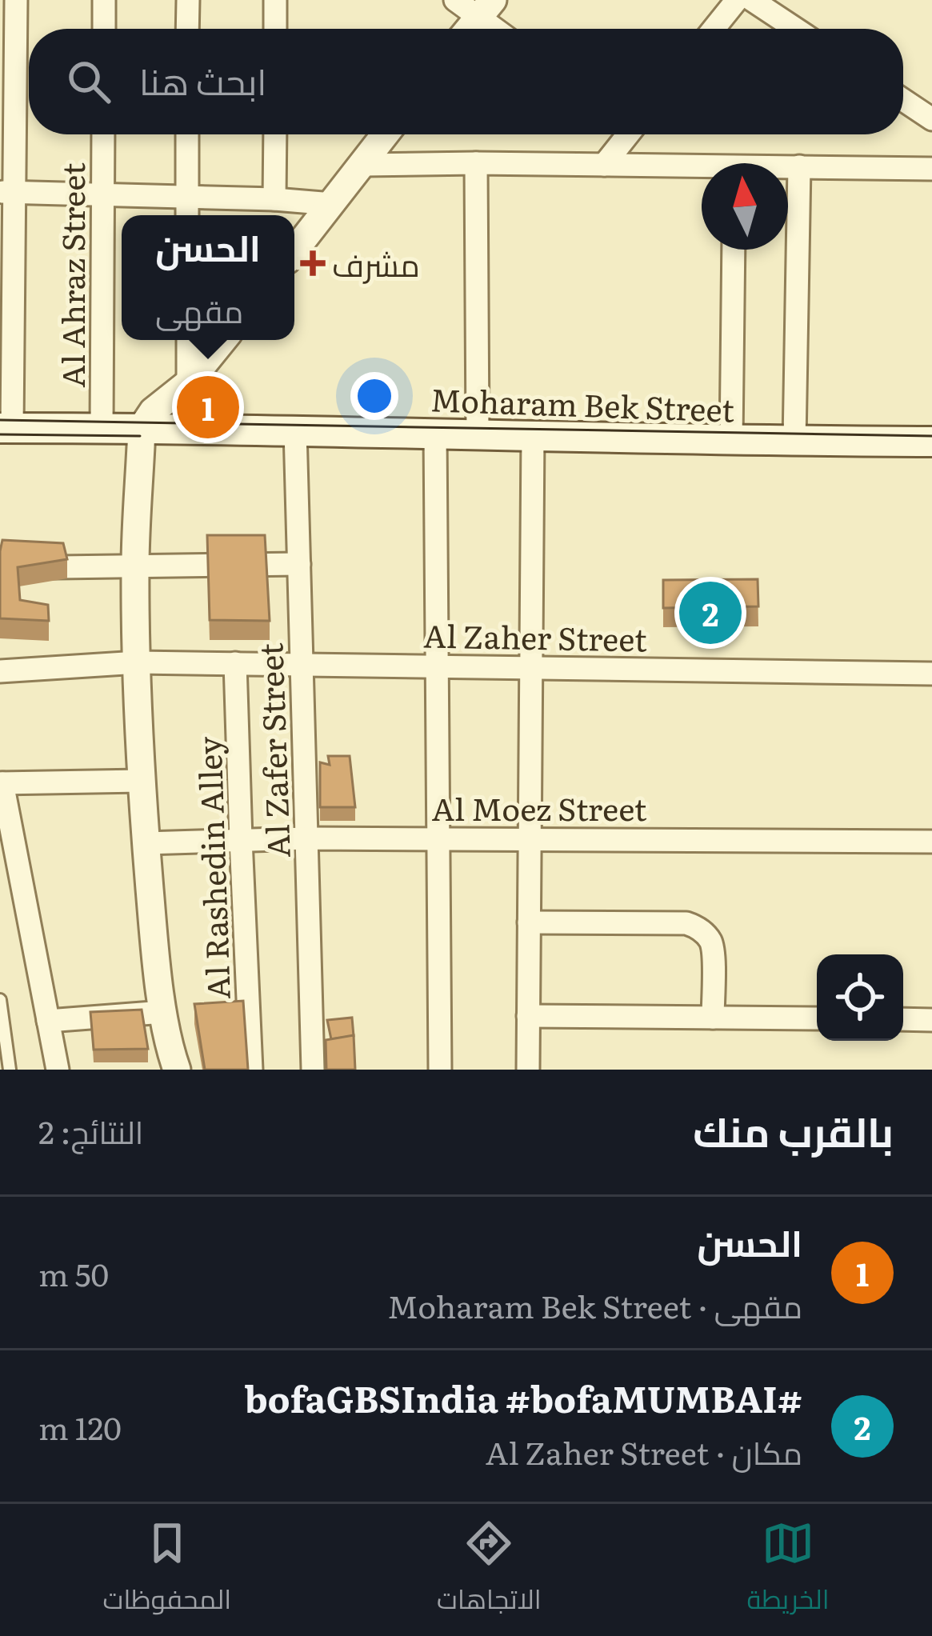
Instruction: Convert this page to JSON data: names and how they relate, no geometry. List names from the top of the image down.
{
  "streets": {
    "main road": ["Moharam Bek Street"],
    "street": [
      "Al Ahraz Street",
      "Al Zaher Street",
      "Al Zafer Street",
      "Al Moez Street",
      "Al Rashedin Alley"
    ]
  },
  "crossings": [
    ["Al Ahraz Street", "Moharam Bek Street"],
    ["Moharam Bek Street", "Al Zafer Street"],
    ["Al Zaher Street", "Al Zafer Street"],
    ["Al Zaher Street", "Al Rashedin Alley"],
    ["Al Zafer Street", "Al Moez Street"],
    ["Al Moez Street", "Al Rashedin Alley"]
  ],
  "places": {
    "health": ["مشرف"]
  },
  "north": "top",
  "page": {
    "search": "ابحث هنا",
    "popup": ["الحسن", "مقهى"],
    "pins": ["1", "2"],
    "heading": ["بالقرب منك", "النتائج: 2"],
    "list": [
      {
        "mark": "1",
        "name": "الحسن",
        "note": "مقهى · Moharam Bek Street",
        "value": "50 m"
      },
      {
        "mark": "2",
        "name": "#bofaGBSIndia #bofaMUMBAI",
        "note": "مكان · Al Zaher Street",
        "value": "120 m"
      }
    ],
    "nav": ["الخريطة", "الاتجاهات", "المحفوظات"]
  }
}
